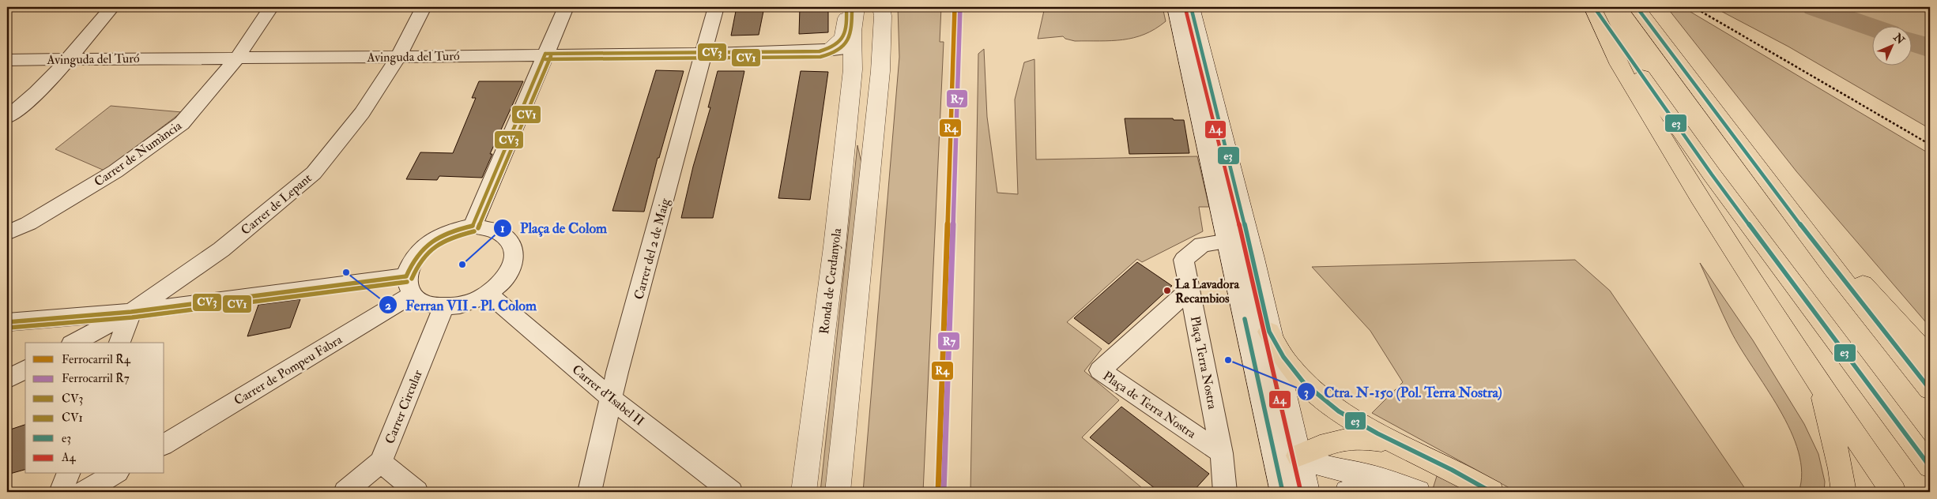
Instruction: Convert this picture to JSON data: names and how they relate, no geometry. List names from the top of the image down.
{
  "streets": {
    "main road": ["Ronda de Cerdanyola"],
    "street": [
      "Avinguda del Turó",
      "Carrer de Numància",
      "Carrer de Lepant",
      "Carrer del 2 de Maig",
      "Plaça Terra Nostra",
      "Carrer de Pompeu Fabra",
      "Carrer d'Isabel II",
      "Plaça de Terra Nostra",
      "Carrer Circular"
    ]
  },
  "crossings": [
    ["Avinguda del Turó", "Carrer de Numància"],
    ["Avinguda del Turó", "Carrer de Lepant"],
    ["Avinguda del Turó", "Carrer del 2 de Maig"],
    ["Carrer del 2 de Maig", "Carrer d'Isabel II"],
    ["Plaça Terra Nostra", "Plaça de Terra Nostra"],
    ["Carrer de Pompeu Fabra", "Carrer d'Isabel II"],
    ["Carrer de Pompeu Fabra", "Carrer Circular"],
    ["Carrer d'Isabel II", "Carrer Circular"]
  ],
  "places": [
    "Plaça de Colom",
    "Ferran VII - Pl. Colom",
    "La Lavadora Recambios",
    "Ctra. N-150 (Pol. Terra Nostra)"
  ],
  "lines": [
    "rail line R4",
    "rail line R7",
    "transit line CV3",
    "transit line CV1",
    "transit line e3",
    "transit line A4"
  ],
  "legend": [
    "Ferrocarril R4",
    "Ferrocarril R7",
    "CV3",
    "CV1",
    "e3",
    "A4"
  ],
  "north": "top right"
}
